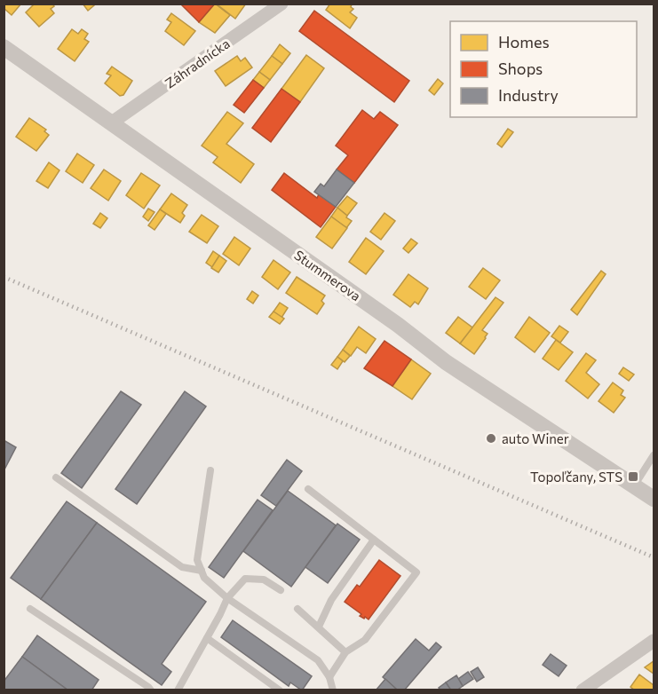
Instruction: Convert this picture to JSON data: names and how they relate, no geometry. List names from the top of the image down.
{
  "streets": {
    "street": ["Záhradnícka", "Stummerova"]
  },
  "crossings": [
    ["Záhradnícka", "Stummerova"]
  ],
  "places": {
    "other": ["auto Winer"],
    "transit": ["Topoľčany, STS"]
  },
  "legend": ["Homes", "Shops", "Industry"]
}
